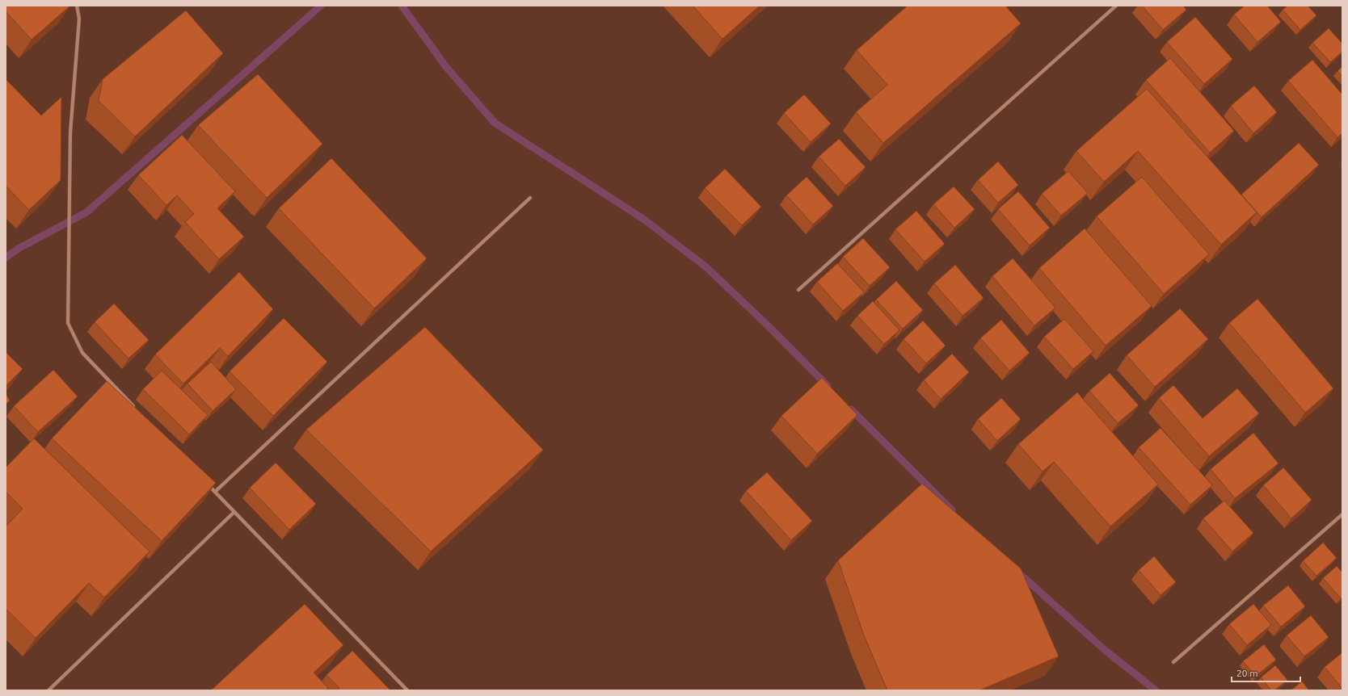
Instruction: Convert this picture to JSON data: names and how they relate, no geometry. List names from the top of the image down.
{
  "scale_bar": "20 m"
}
